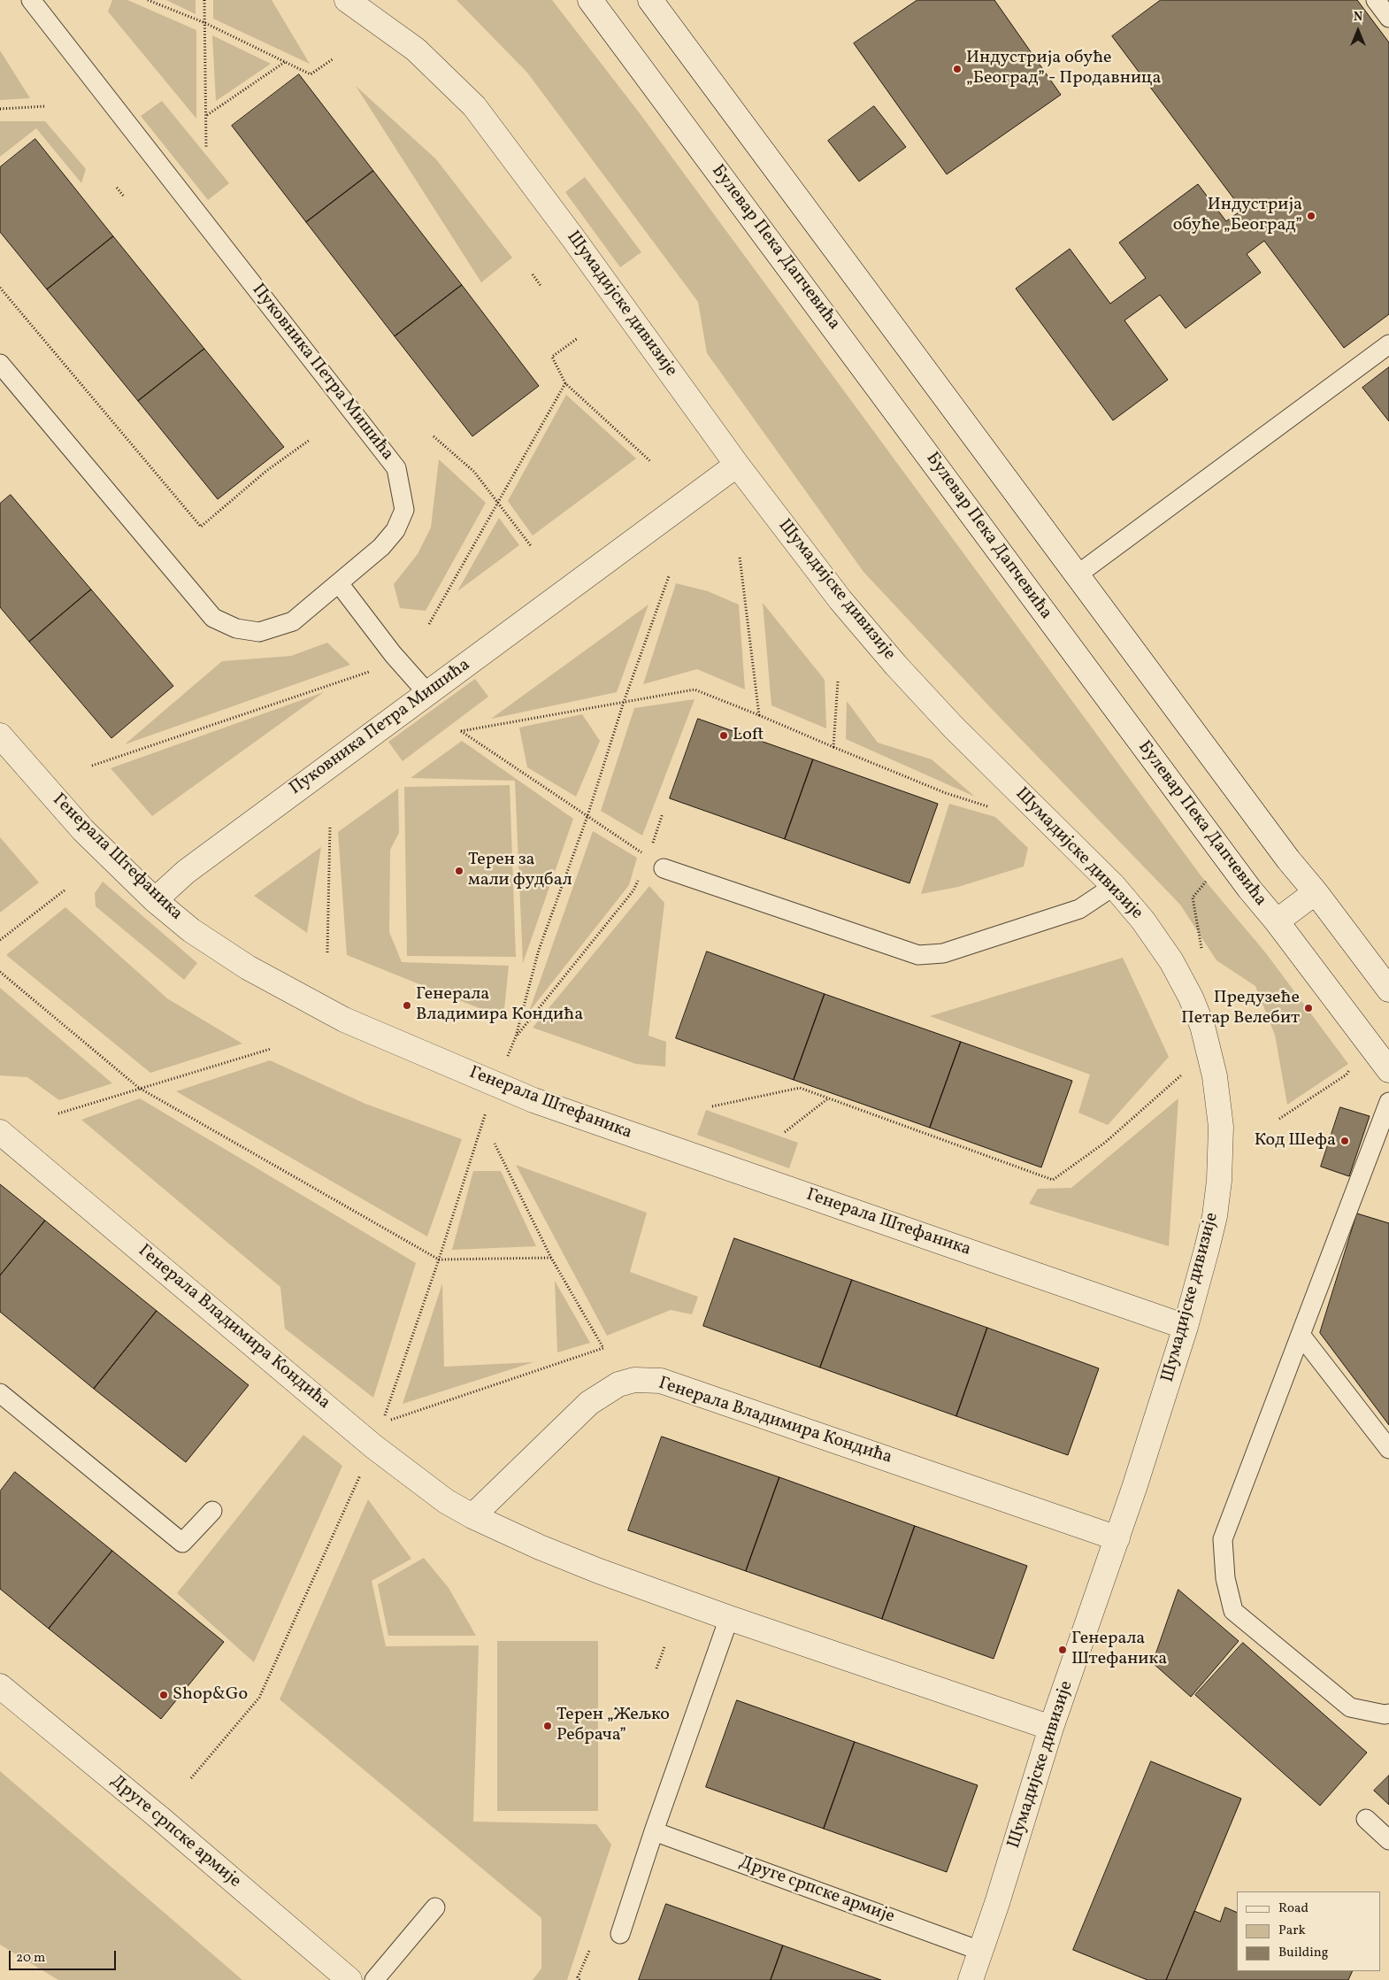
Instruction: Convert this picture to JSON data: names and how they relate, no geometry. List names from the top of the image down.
{
  "streets": {
    "street": [
      "Булевар Пека Дапчевића",
      "Шумадијске дивизије",
      "Пуковника Петра Мишића",
      "Генерала Штефаника",
      "Генерала Владимира Кондића",
      "Друге српске армије"
    ]
  },
  "crossings": [
    ["Шумадијске дивизије", "Пуковника Петра Мишића"],
    ["Шумадијске дивизије", "Генерала Штефаника"],
    ["Шумадијске дивизије", "Генерала Владимира Кондића"],
    ["Шумадијске дивизије", "Друге српске армије"],
    ["Пуковника Петра Мишића", "Генерала Штефаника"]
  ],
  "places": [
    "Индустрија обуће „Београд” - Продавница",
    "Индустрија обуће „Београд”",
    "Loft",
    "Терен за мали фудбал",
    "Генерала Владимира Кондића",
    "Предузеће Петар Велебит",
    "Код Шефа",
    "Генерала Штефаника",
    "Shop&Go",
    "Терен „Жељко Ребрача”"
  ],
  "legend": ["Road", "Park", "Building"],
  "scale_bar": "20 m",
  "north": "top"
}
